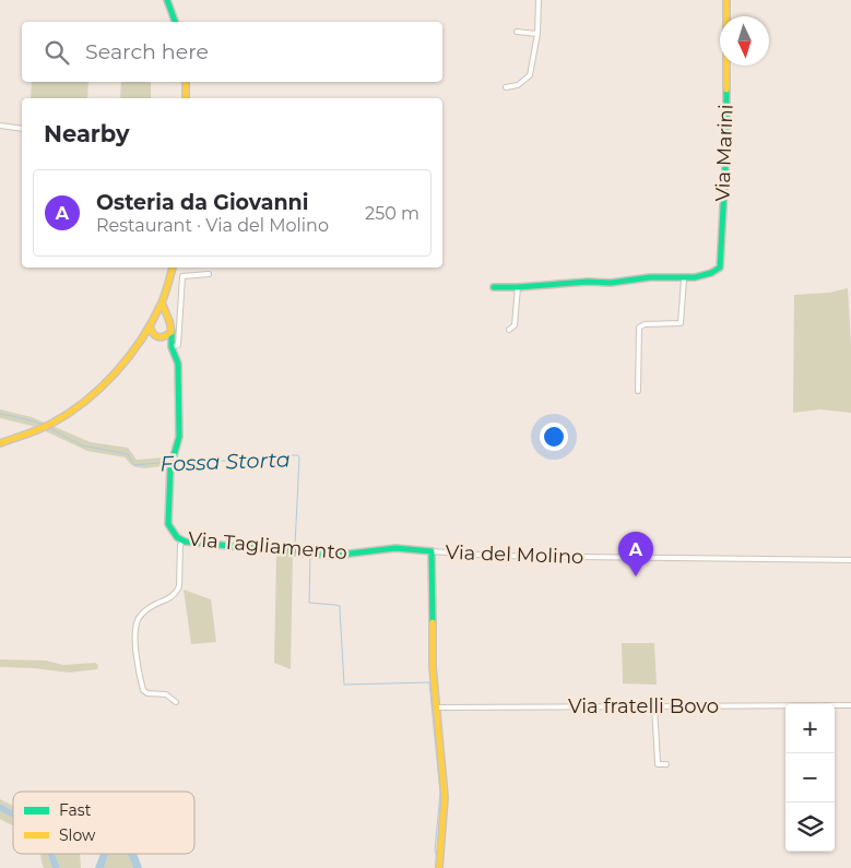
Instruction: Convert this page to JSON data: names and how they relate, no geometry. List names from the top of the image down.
{
  "streets": {
    "street": [
      "Via Marini",
      "Via Tagliamento",
      "Via del Molino",
      "Via fratelli Bovo"
    ]
  },
  "crossings": [
    ["Via Tagliamento", "Via del Molino"],
    ["Via del Molino", "Via fratelli Bovo"]
  ],
  "water": ["Fossa Storta"],
  "legend": ["Fast", "Slow"],
  "north": "bottom",
  "page": {
    "search": "Search here",
    "heading": "Nearby",
    "list": [
      {
        "mark": "A",
        "name": "Osteria da Giovanni",
        "note": "Restaurant · Via del Molino",
        "value": "250 m"
      }
    ],
    "pins": "A",
    "map_buttons": ["+", "−"]
  }
}
